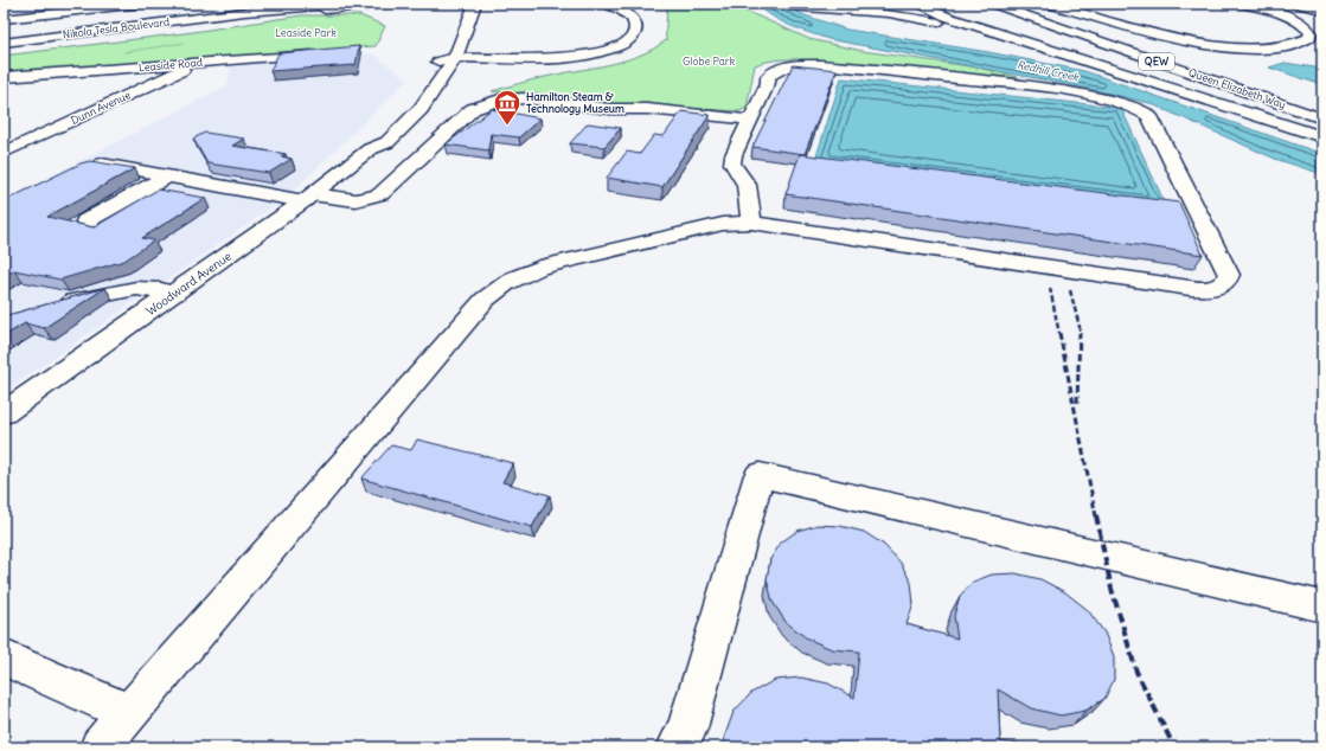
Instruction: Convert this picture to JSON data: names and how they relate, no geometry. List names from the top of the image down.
{
  "streets": {
    "main road": [
      "Nikola Tesla Boulevard",
      "QEW",
      "Leaside Road",
      "Queen Elizabeth Way",
      "Dunn Avenue",
      "Woodward Avenue"
    ]
  },
  "crossings": [
    ["Leaside Road", "Dunn Avenue"]
  ],
  "water": ["Redhill Creek"],
  "parks": ["Leaside Park", "Globe Park"],
  "places": {
    "museum": ["Hamilton Steam & Technology Museum"]
  }
}
